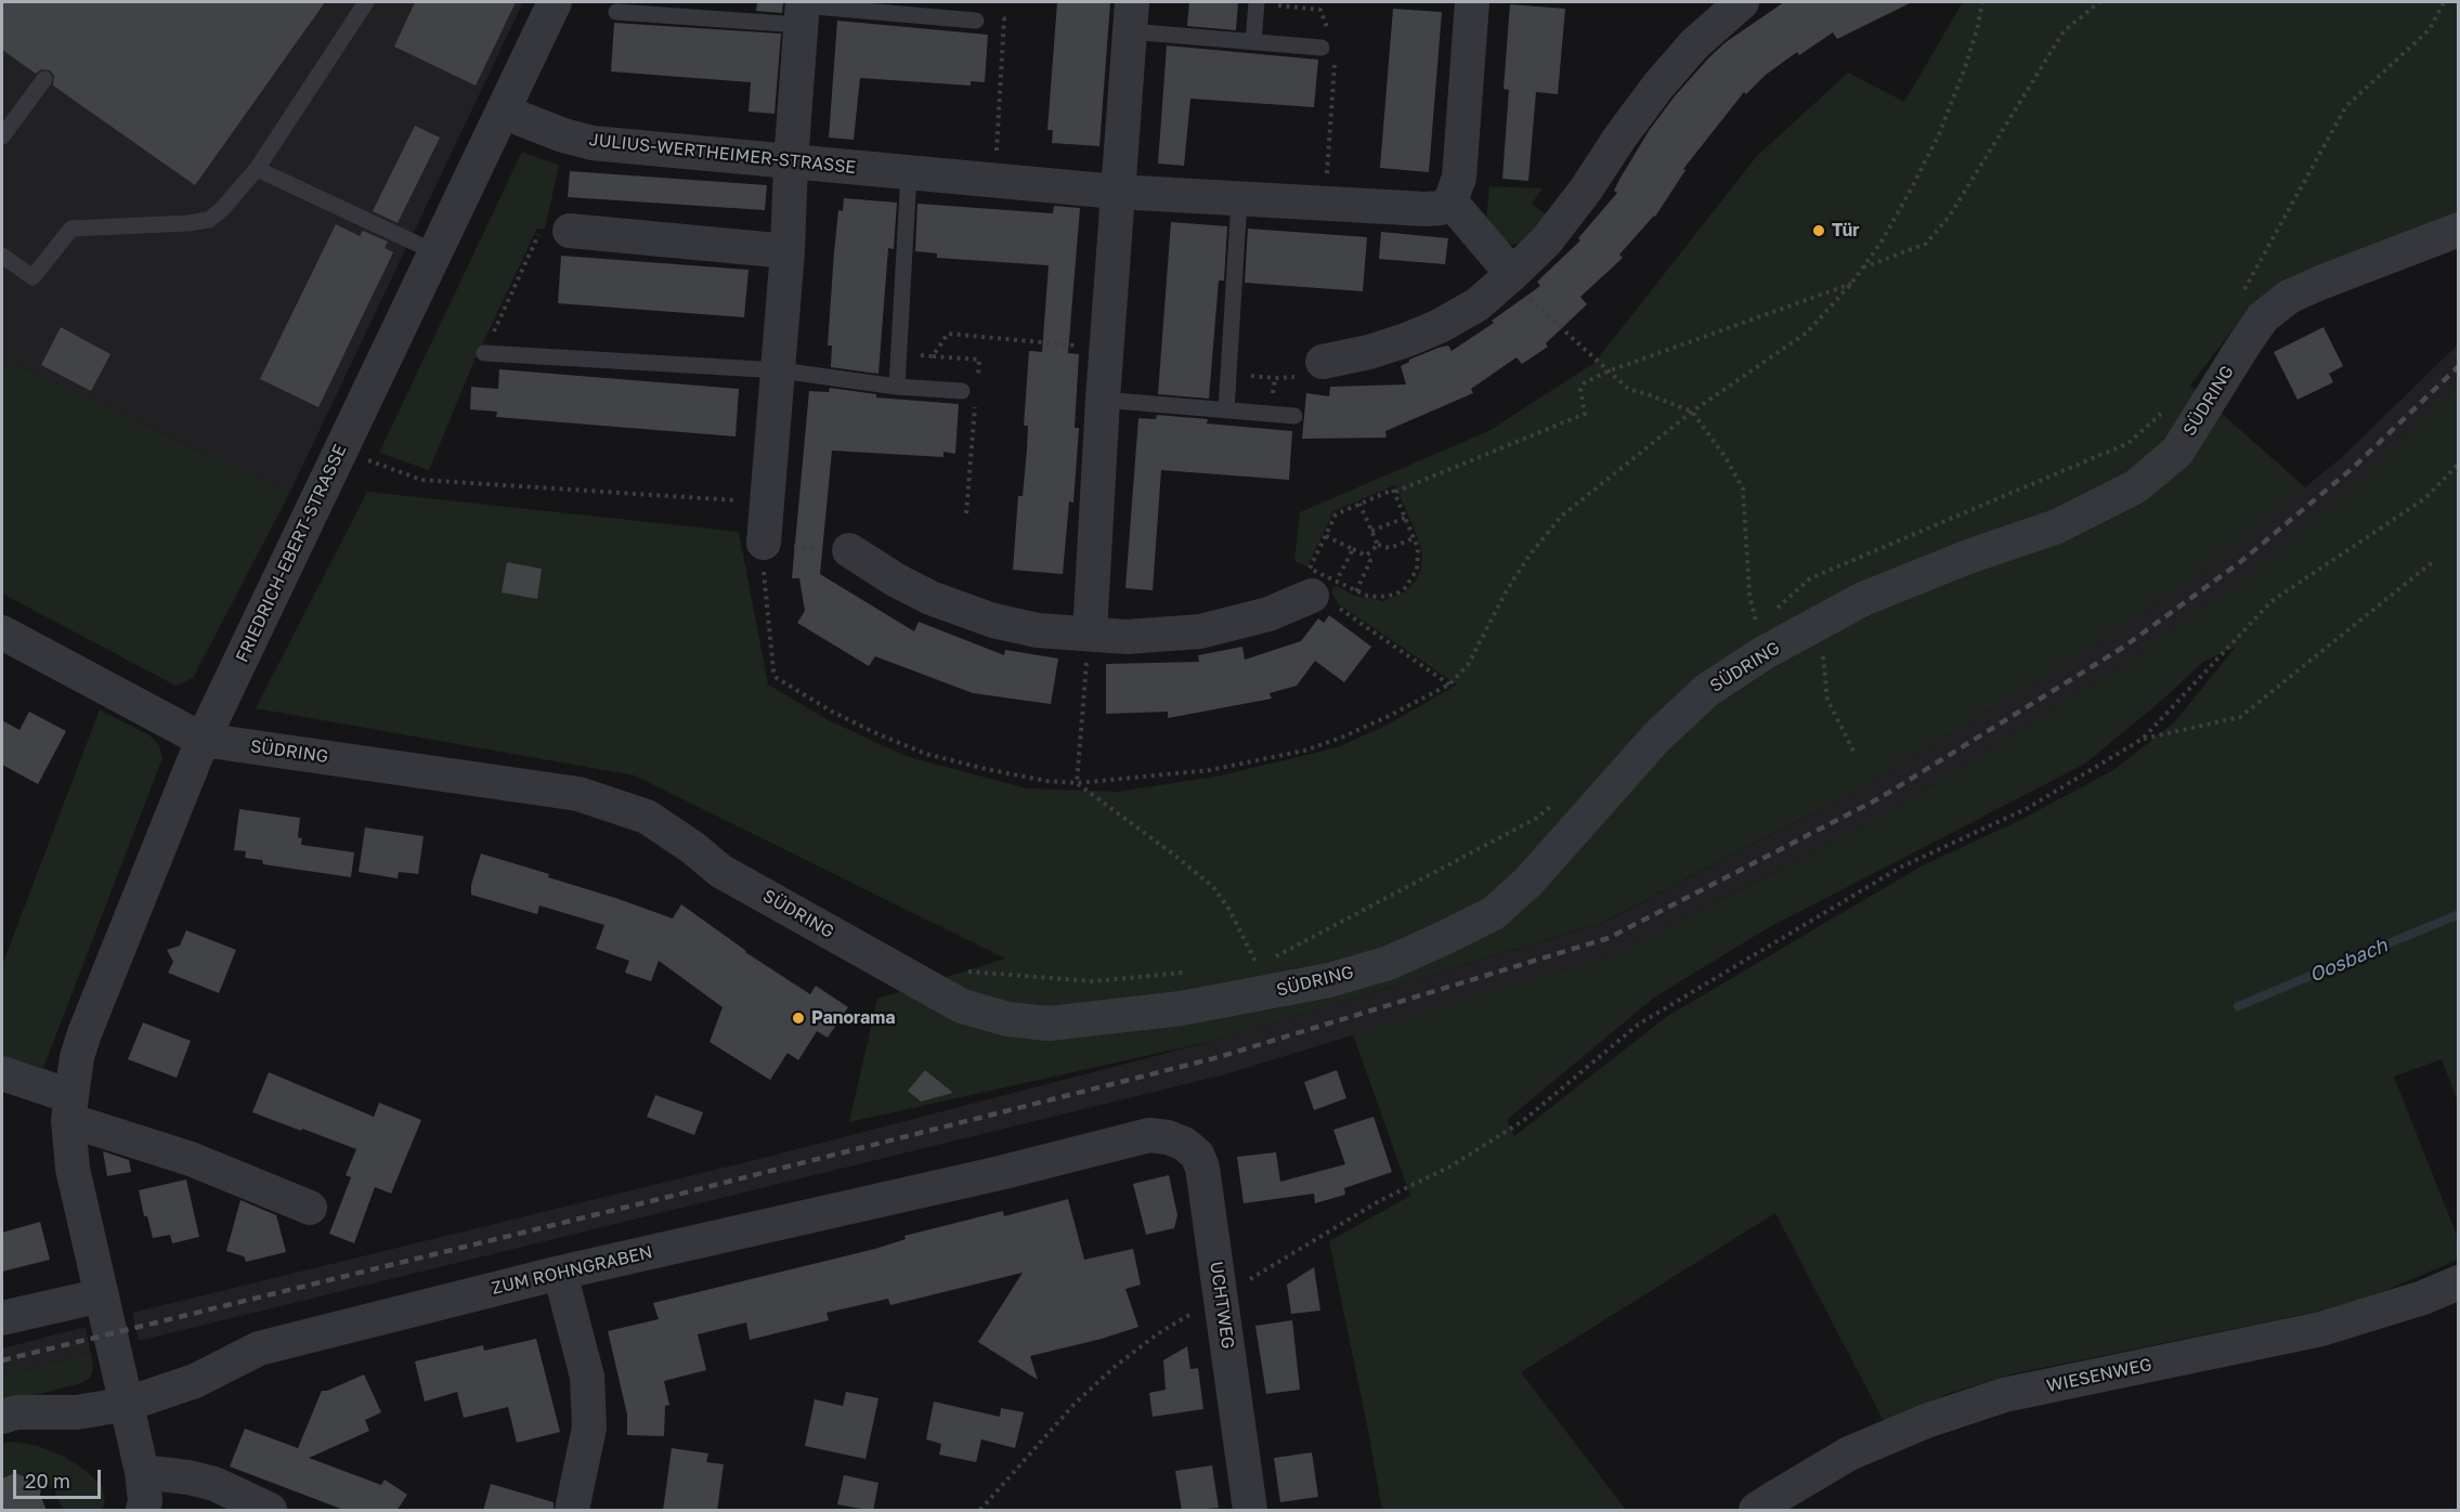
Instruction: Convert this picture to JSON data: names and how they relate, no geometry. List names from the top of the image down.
{
  "streets": {
    "street": [
      "JULIUS-WERTHEIMER-STRASSE",
      "SÜDRING",
      "FRIEDRICH-EBERT-STRASSE",
      "ZUM ROHNGRABEN",
      "UCHTWEG",
      "WIESENWEG"
    ]
  },
  "crossings": [
    ["JULIUS-WERTHEIMER-STRASSE", "FRIEDRICH-EBERT-STRASSE"],
    ["SÜDRING", "FRIEDRICH-EBERT-STRASSE"],
    ["FRIEDRICH-EBERT-STRASSE", "ZUM ROHNGRABEN"],
    ["ZUM ROHNGRABEN", "UCHTWEG"]
  ],
  "water": ["Oosbach"],
  "places": ["Tür", "Panorama"],
  "scale_bar": "20 m"
}
